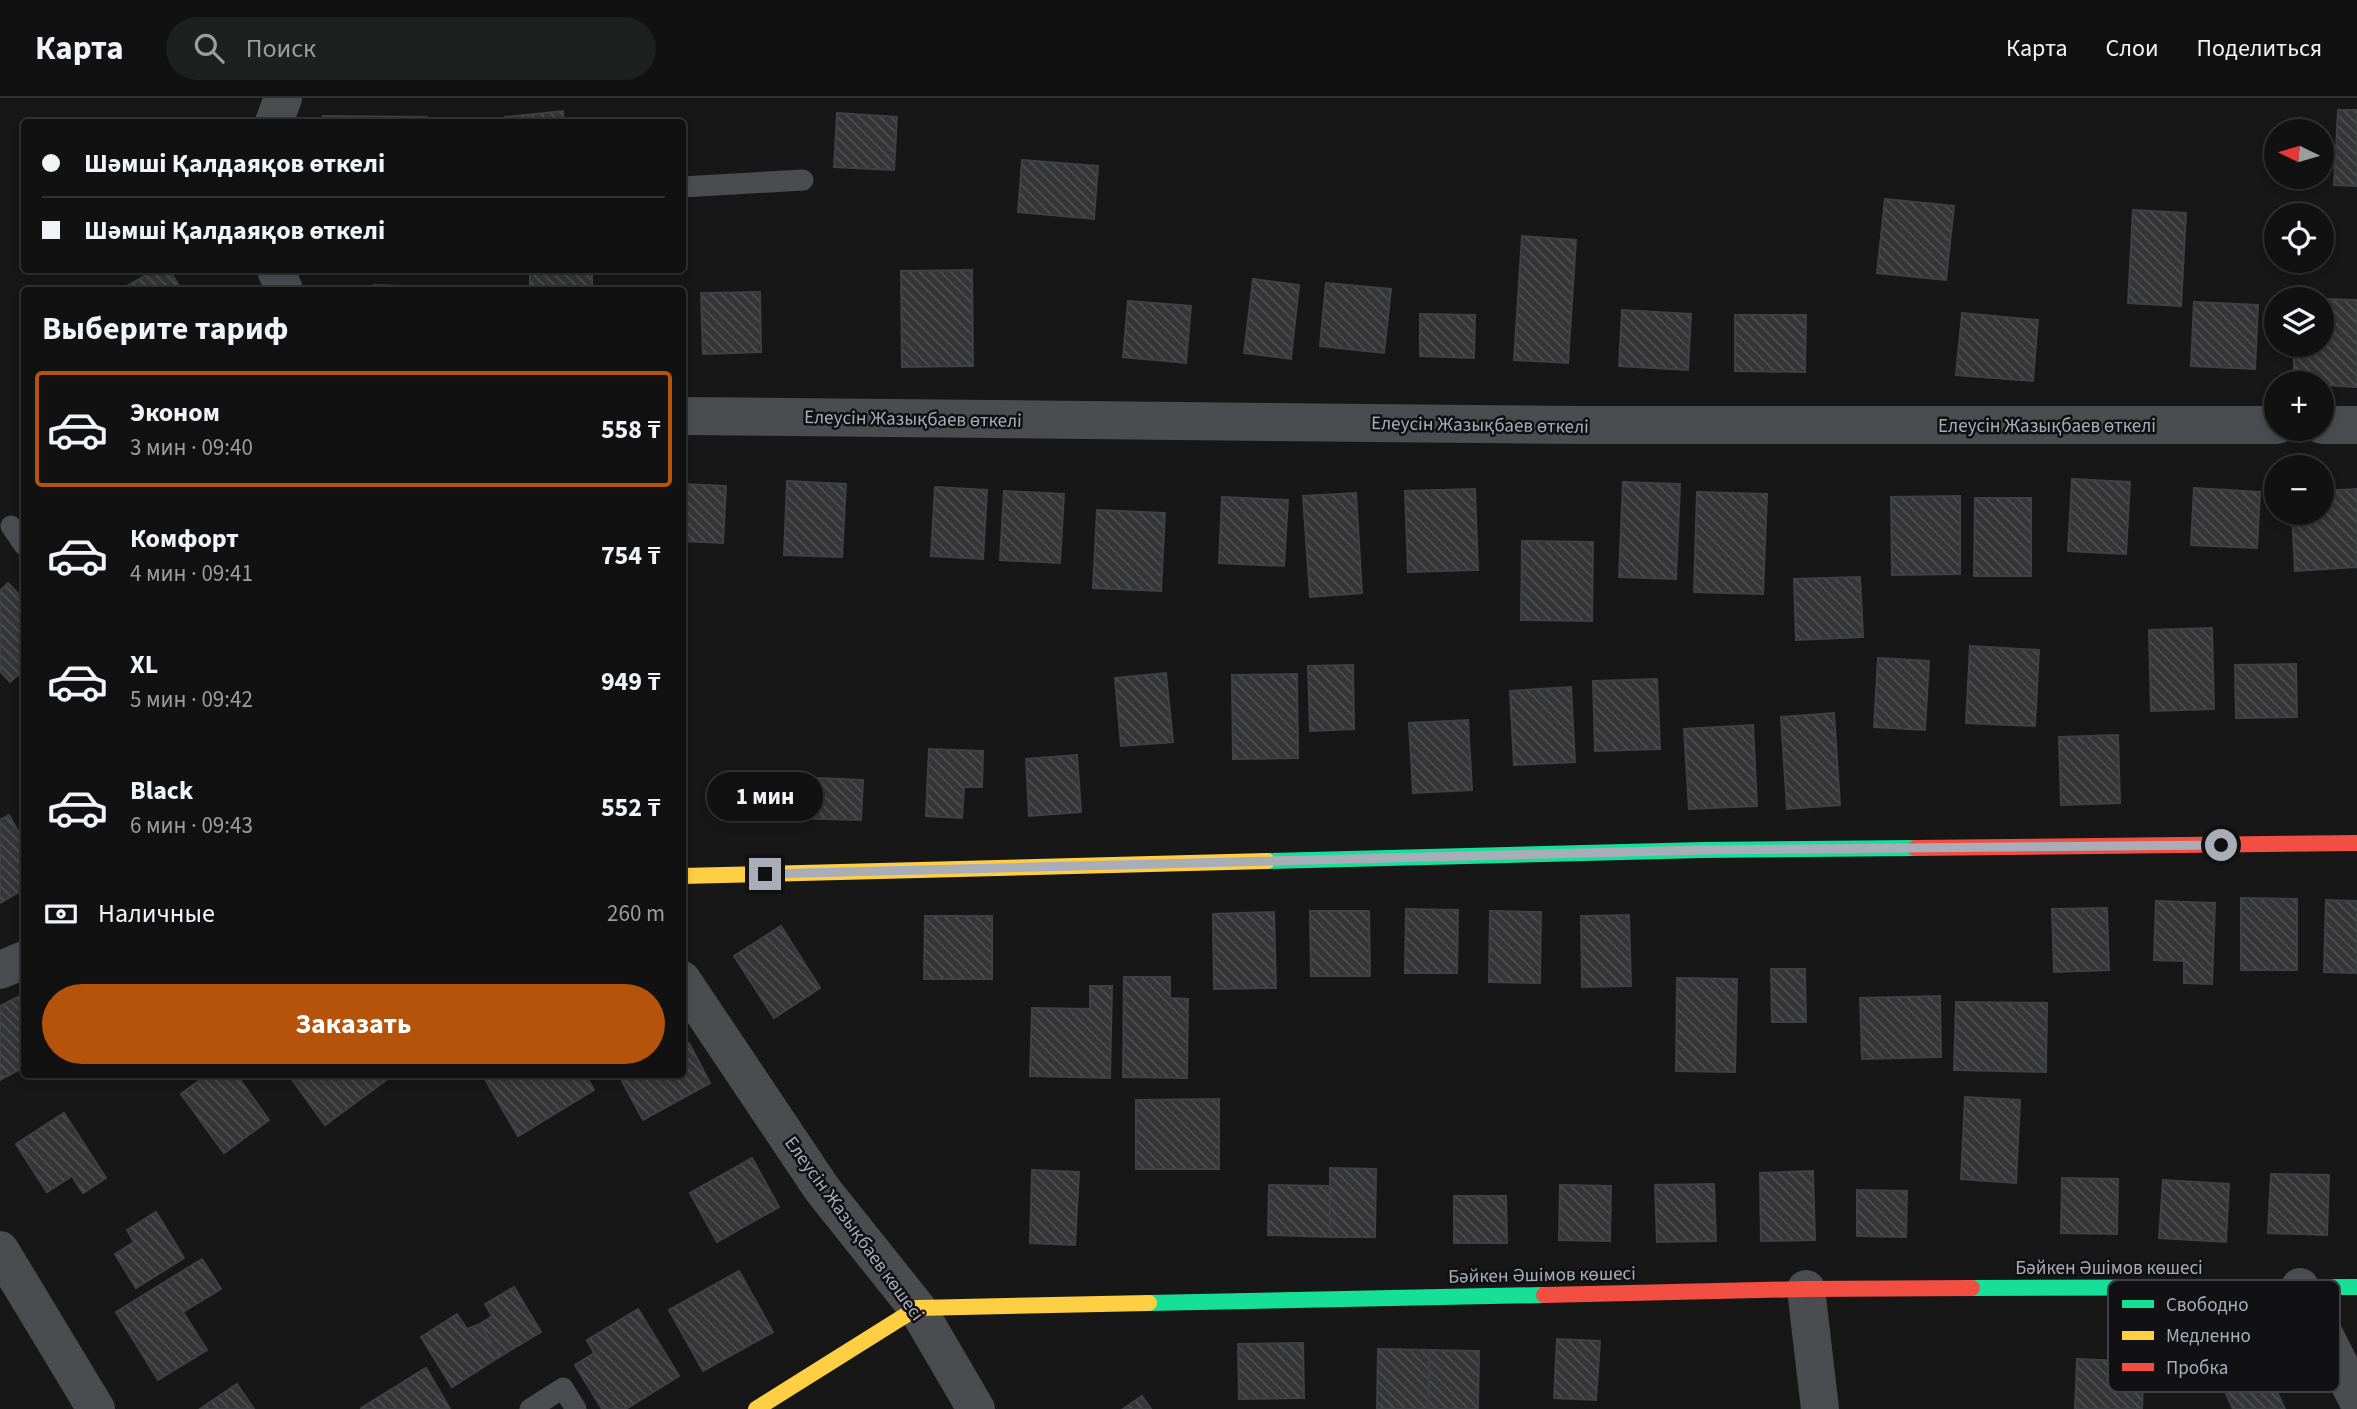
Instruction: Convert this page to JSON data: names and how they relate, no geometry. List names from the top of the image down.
{
  "streets": {
    "street": ["Елеусін Жазықбаев өткелі", "Елеусін Жазықбаев көшесі", "Бәйкен Әшімов көшесі"]
  },
  "crossings": [
    ["Елеусін Жазықбаев көшесі", "Бәйкен Әшімов көшесі"]
  ],
  "legend": ["Свободно", "Медленно", "Пробка"],
  "north": "left",
  "page": {
    "header": "Карта",
    "search": "Поиск",
    "nav": ["Карта", "Слои", "Поделиться"],
    "map_buttons": ["+", "−"],
    "banner": ["Шәмші Қалдаяқов өткелі", "Шәмші Қалдаяқов өткелі"],
    "heading": "Выберите тариф",
    "list": [
      {
        "name": "Эконом",
        "note": "3 мин · 09:40",
        "value": "558 ₸"
      },
      {
        "name": "Комфорт",
        "note": "4 мин · 09:41",
        "value": "754 ₸"
      },
      {
        "name": "XL",
        "note": "5 мин · 09:42",
        "value": "949 ₸"
      },
      {
        "name": "Black",
        "note": "6 мин · 09:43",
        "value": "552 ₸"
      }
    ],
    "bubble": "1 мин",
    "pay": ["Наличные", "260 m"],
    "buttons": "Заказать"
  }
}
